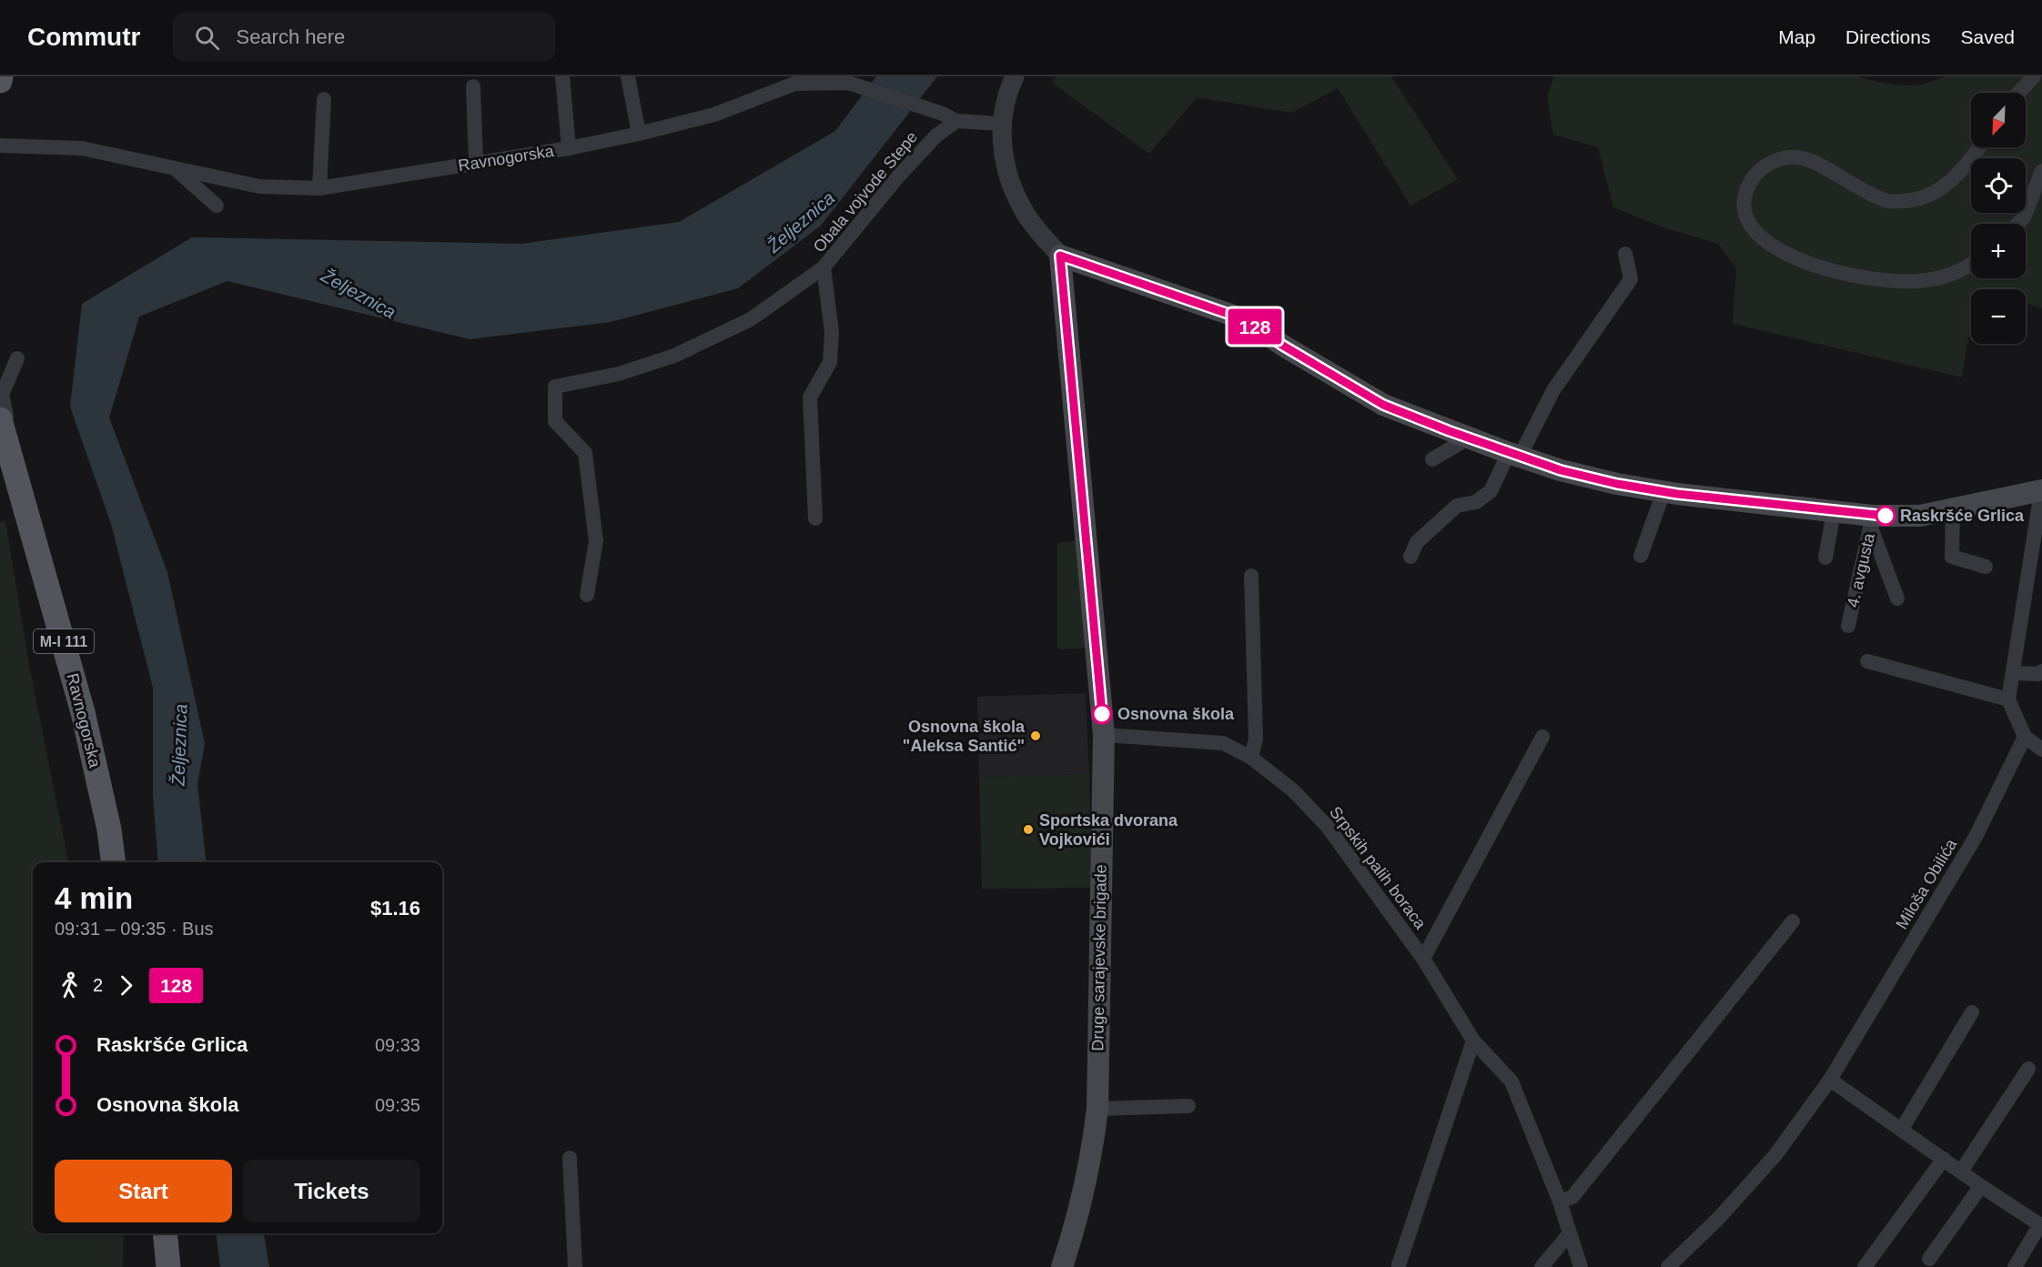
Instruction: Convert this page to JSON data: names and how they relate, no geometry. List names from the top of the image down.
{
  "streets": {
    "main road": [
      "Ravnogorska",
      "4. avgusta",
      "M-I 111",
      "Druge sarajevske brigade"
    ],
    "street": ["Obala vojvode Stepe", "Srpskih palih boraca", "Miloša Obilića"]
  },
  "crossings": [
    ["Ravnogorska", "Obala vojvode Stepe"],
    ["4. avgusta", "Druge sarajevske brigade"],
    ["Srpskih palih boraca", "Druge sarajevske brigade"]
  ],
  "water": ["Željeznica"],
  "places": [
    "Raskršće Grlica",
    "Osnovna škola",
    "Osnovna škola \"Aleksa Santić\"",
    "Sportska dvorana Vojkovići"
  ],
  "lines": ["bus line 128"],
  "north": "bottom left",
  "page": {
    "header": "Commutr",
    "search": "Search here",
    "nav": ["Map", "Directions", "Saved"],
    "on_map": "128",
    "map_buttons": ["+", "−"],
    "heading": ["4 min", "09:31 – 09:35 · Bus", "$1.16"],
    "legs": ["2", "128"],
    "list": [
      {
        "name": "Raskršće Grlica",
        "value": "09:33"
      },
      {
        "name": "Osnovna škola",
        "value": "09:35"
      }
    ],
    "buttons": ["Start", "Tickets"]
  }
}
